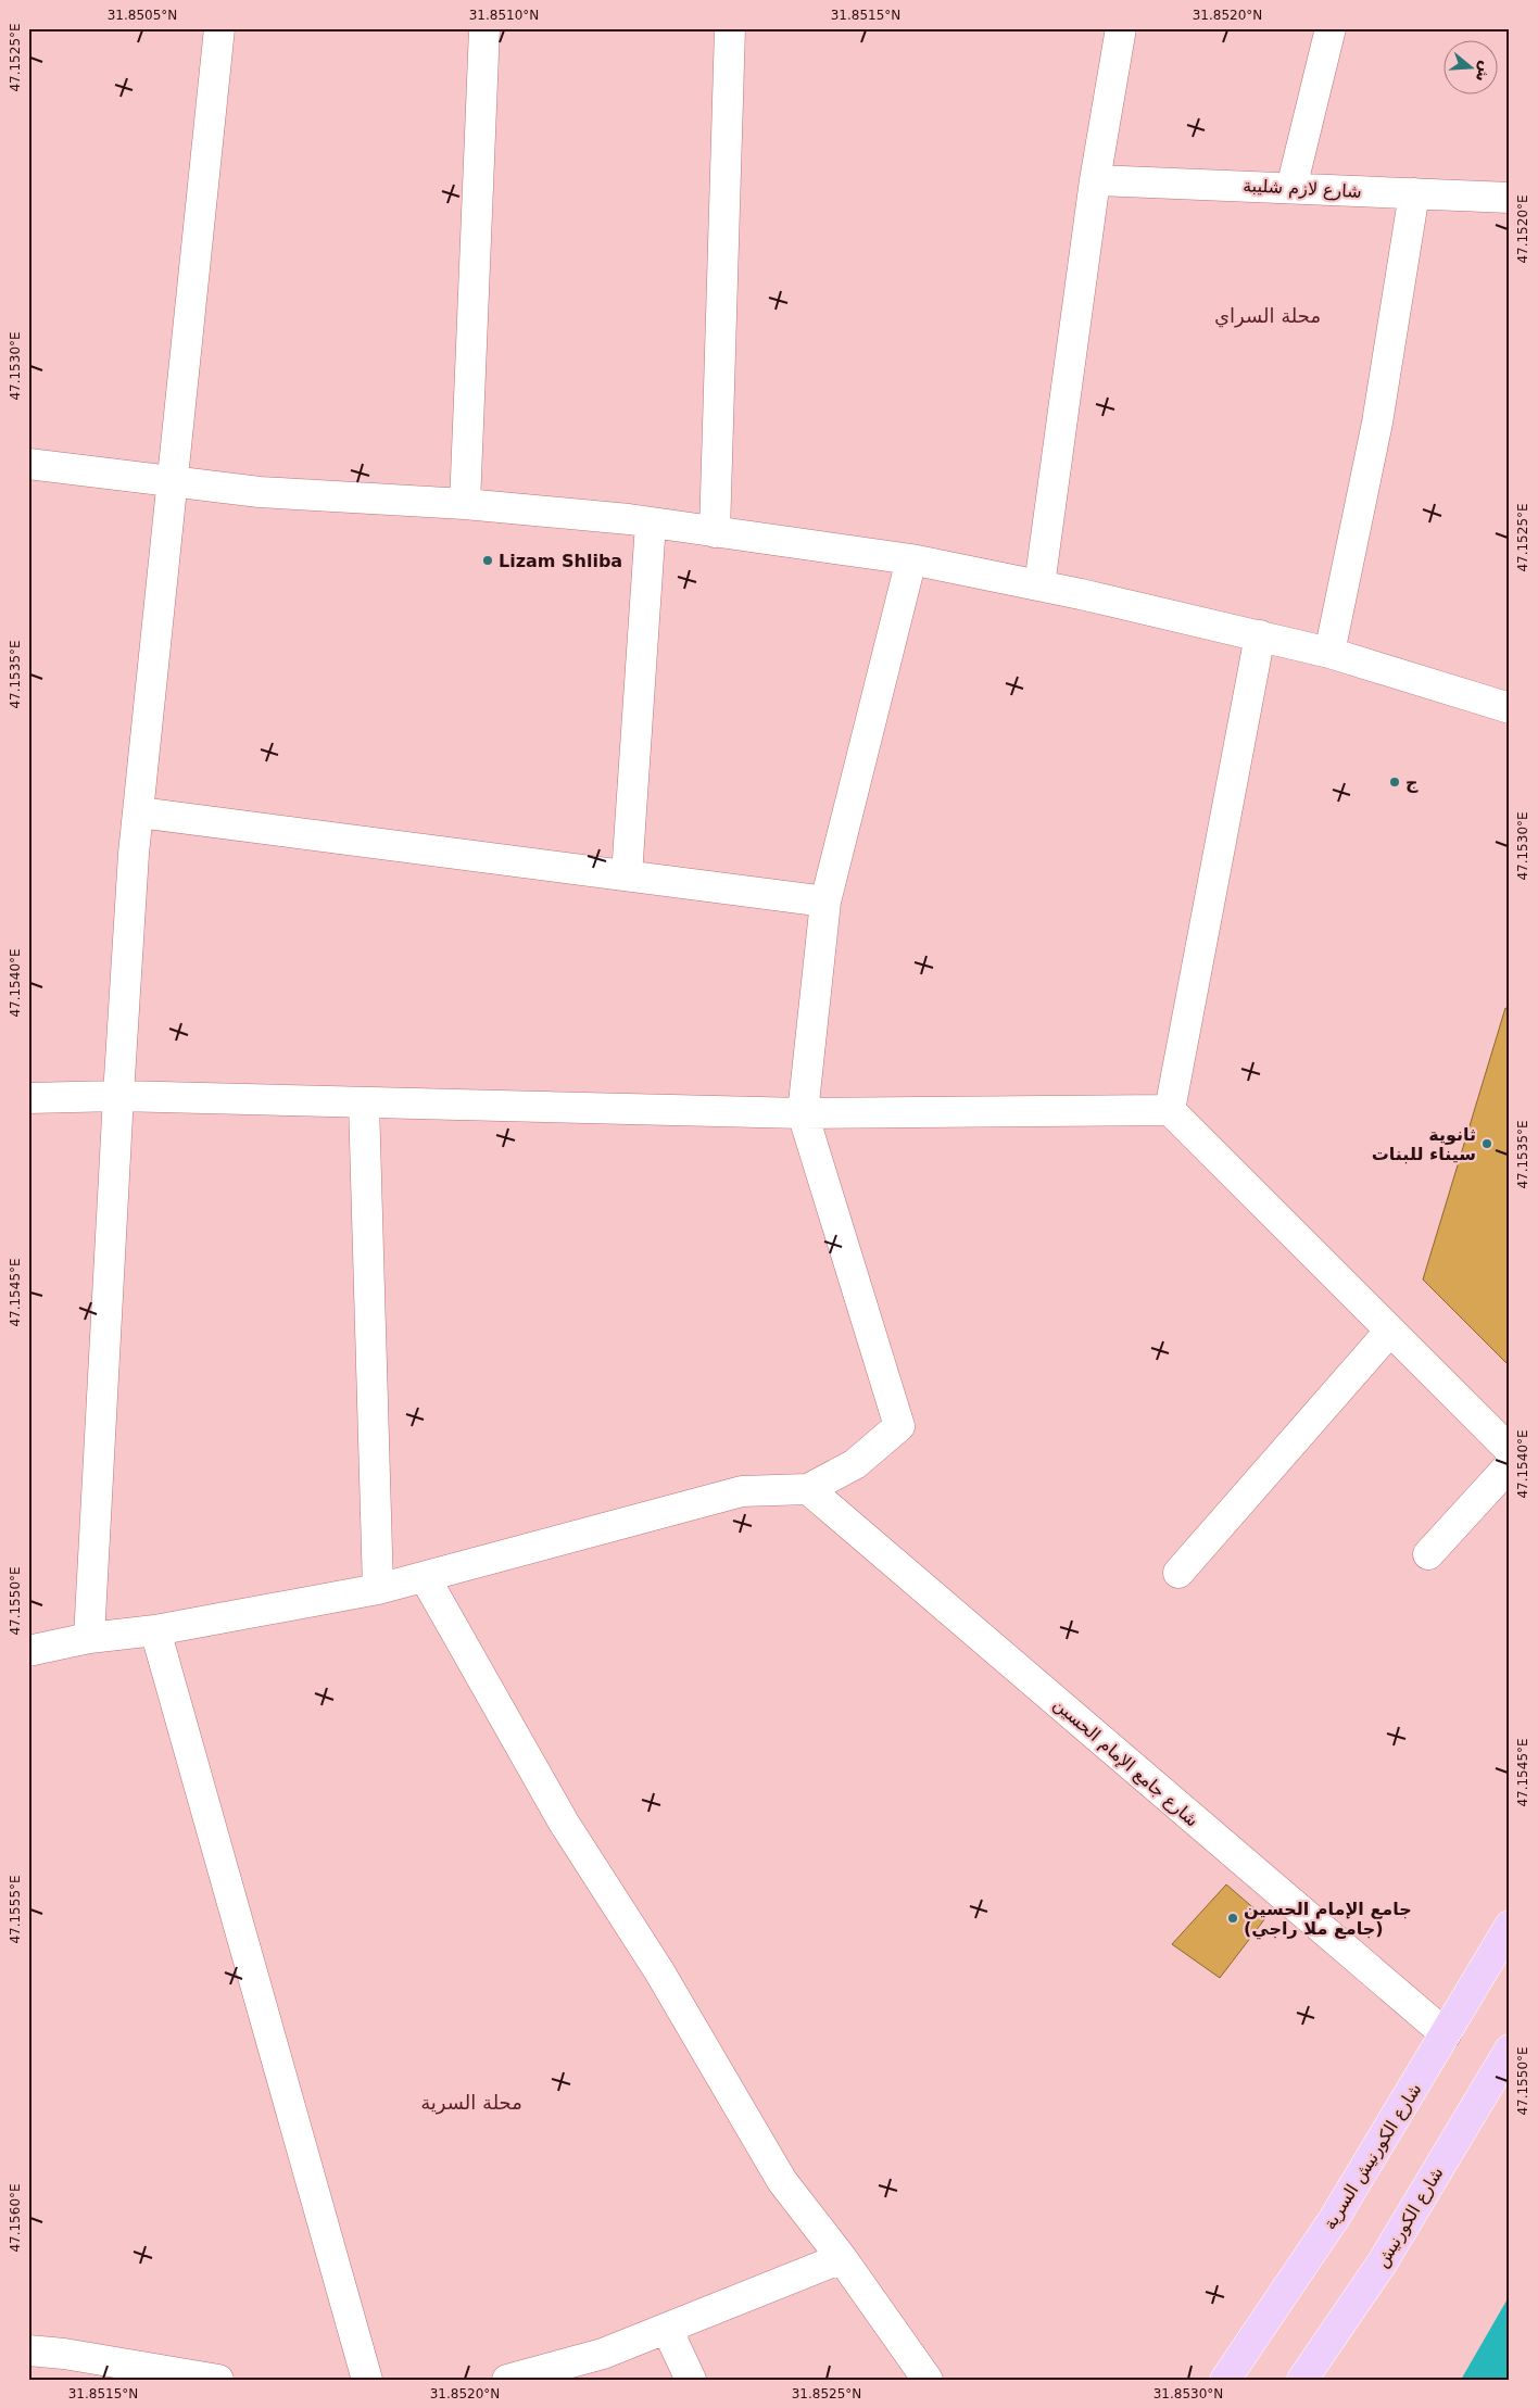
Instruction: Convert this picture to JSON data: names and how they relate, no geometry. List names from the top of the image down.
{
  "streets": {
    "main road": ["شارع الكورنيش السرية", "شارع الكورنيش"],
    "street": ["شارع لازم شليبة", "شارع جامع الإمام الحسين"]
  },
  "crossings": [
    ["شارع جامع الإمام الحسين", "شارع الكورنيش السرية"]
  ],
  "districts": ["محلة السراي", "محلة السرية"],
  "places": [
    "Lizam Shliba",
    "ج",
    "ثانوية سيناء للبنات",
    "جامع الإمام الحسين (جامع ملا راجي)"
  ],
  "north": "right",
  "coordinates": [
    "31.8505°N",
    "31.8510°N",
    "31.8515°N",
    "31.8520°N",
    "47.1525°E",
    "47.1520°E",
    "47.1530°E",
    "47.1535°E",
    "47.1540°E",
    "47.1545°E",
    "47.1550°E",
    "47.1555°E",
    "47.1560°E",
    "31.8525°N",
    "31.8530°N"
  ]
}
